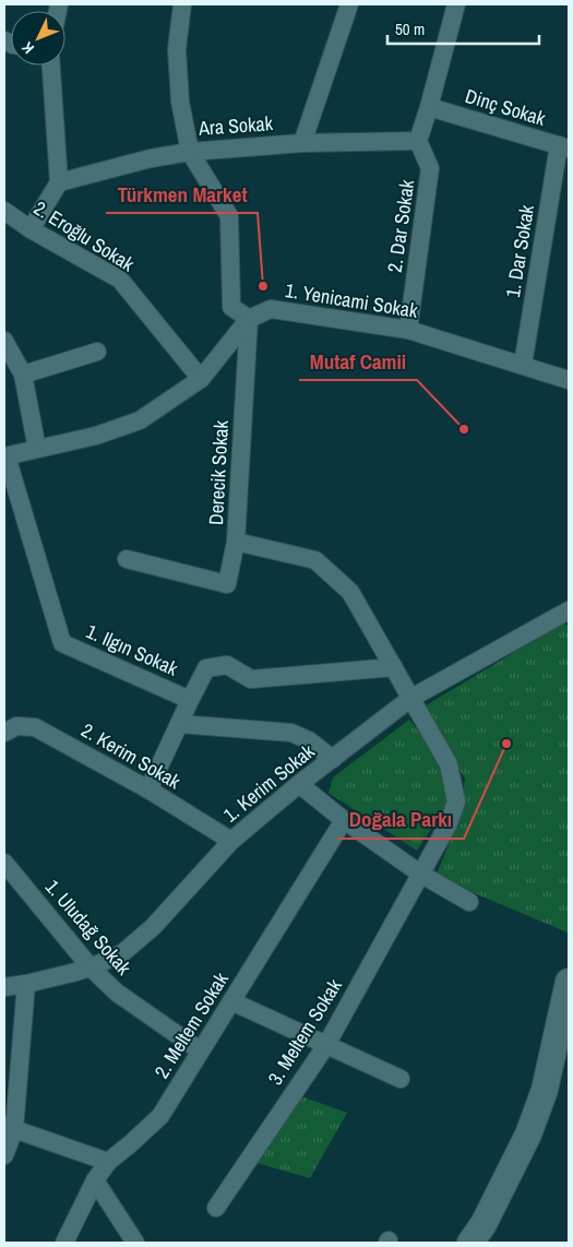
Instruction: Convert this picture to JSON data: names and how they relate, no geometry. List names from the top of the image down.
{
  "streets": {
    "street": [
      "Dinç Sokak",
      "Ara Sokak",
      "2. Dar Sokak",
      "2. Eroğlu Sokak",
      "1. Dar Sokak",
      "1. Yenicami Sokak",
      "Derecik Sokak",
      "1. Ilgın Sokak",
      "2. Kerim Sokak",
      "1. Kerim Sokak",
      "1. Uludağ Sokak",
      "2. Meltem Sokak",
      "3. Meltem Sokak"
    ]
  },
  "crossings": [
    ["Dinç Sokak", "1. Dar Sokak"],
    ["Ara Sokak", "2. Dar Sokak"],
    ["2. Dar Sokak", "1. Yenicami Sokak"],
    ["1. Dar Sokak", "1. Yenicami Sokak"],
    ["1. Yenicami Sokak", "Derecik Sokak"],
    ["Derecik Sokak", "1. Kerim Sokak"],
    ["Derecik Sokak", "3. Meltem Sokak"],
    ["1. Ilgın Sokak", "2. Kerim Sokak"],
    ["2. Kerim Sokak", "1. Kerim Sokak"],
    ["1. Kerim Sokak", "1. Uludağ Sokak"],
    ["1. Kerim Sokak", "3. Meltem Sokak"],
    ["1. Uludağ Sokak", "2. Meltem Sokak"]
  ],
  "places": ["Türkmen Market", "Mutaf Camii", "Doğala Parkı"],
  "scale_bar": "50 m",
  "north": "bottom left"
}
